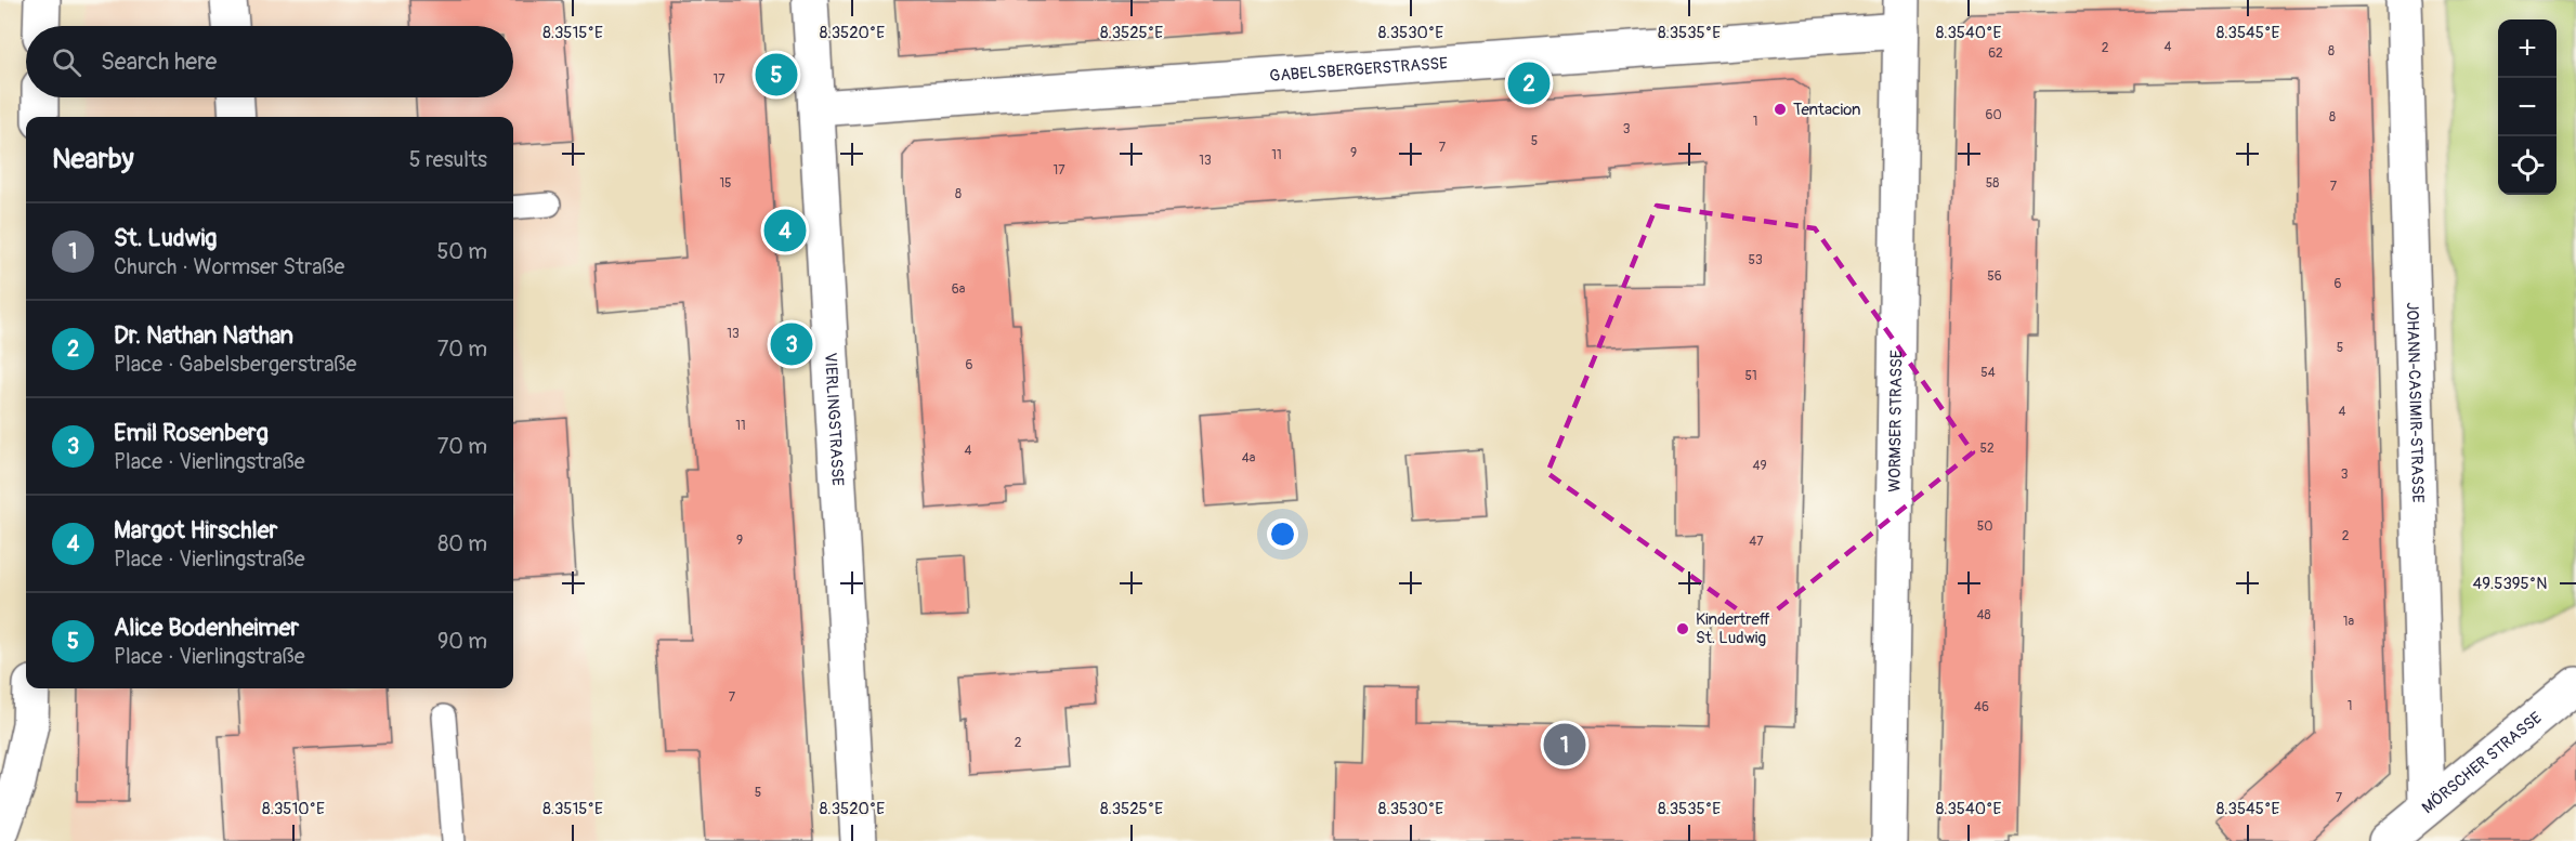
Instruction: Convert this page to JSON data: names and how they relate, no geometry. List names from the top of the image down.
{
  "streets": {
    "street": [
      "GABELSBERGERSTRASSE",
      "JOHANN-CASIMIR-STRASSE",
      "VIERLINGSTRASSE",
      "WORMSER STRASSE",
      "MÖRSCHER STRASSE"
    ]
  },
  "crossings": [
    ["GABELSBERGERSTRASSE", "VIERLINGSTRASSE"],
    ["GABELSBERGERSTRASSE", "WORMSER STRASSE"],
    ["JOHANN-CASIMIR-STRASSE", "MÖRSCHER STRASSE"]
  ],
  "places": ["Tentacion", "Kindertreff St. Ludwig"],
  "house_numbers": [
    "4",
    "2",
    "8",
    "62",
    "17",
    "60",
    "8",
    "1",
    "3",
    "5",
    "7",
    "9",
    "11",
    "13",
    "17",
    "15",
    "58",
    "7",
    "8",
    "53",
    "56",
    "6",
    "6a",
    "13",
    "5",
    "6",
    "54",
    "51",
    "4",
    "11",
    "52",
    "4",
    "4a",
    "49",
    "3",
    "50",
    "2",
    "9",
    "47",
    "48",
    "1a",
    "7",
    "1",
    "46",
    "2",
    "5",
    "7"
  ],
  "page": {
    "map_buttons": ["+", "−"],
    "search": "Search here",
    "pins": [
      "5",
      "2",
      "4",
      "3",
      "1"
    ],
    "heading": ["Nearby", "5 results"],
    "list": [
      {
        "mark": "1",
        "name": "St. Ludwig",
        "note": "Church · Wormser Straße",
        "value": "50 m"
      },
      {
        "mark": "2",
        "name": "Dr. Nathan Nathan",
        "note": "Place · Gabelsbergerstraße",
        "value": "70 m"
      },
      {
        "mark": "3",
        "name": "Emil Rosenberg",
        "note": "Place · Vierlingstraße",
        "value": "70 m"
      },
      {
        "mark": "4",
        "name": "Margot Hirschler",
        "note": "Place · Vierlingstraße",
        "value": "80 m"
      },
      {
        "mark": "5",
        "name": "Alice Bodenheimer",
        "note": "Place · Vierlingstraße",
        "value": "90 m"
      }
    ]
  },
  "coordinates": [
    "8.3515°E",
    "8.3520°E",
    "8.3525°E",
    "8.3530°E",
    "8.3535°E",
    "8.3540°E",
    "8.3545°E",
    "49.5395°N",
    "8.3510°E"
  ]
}
